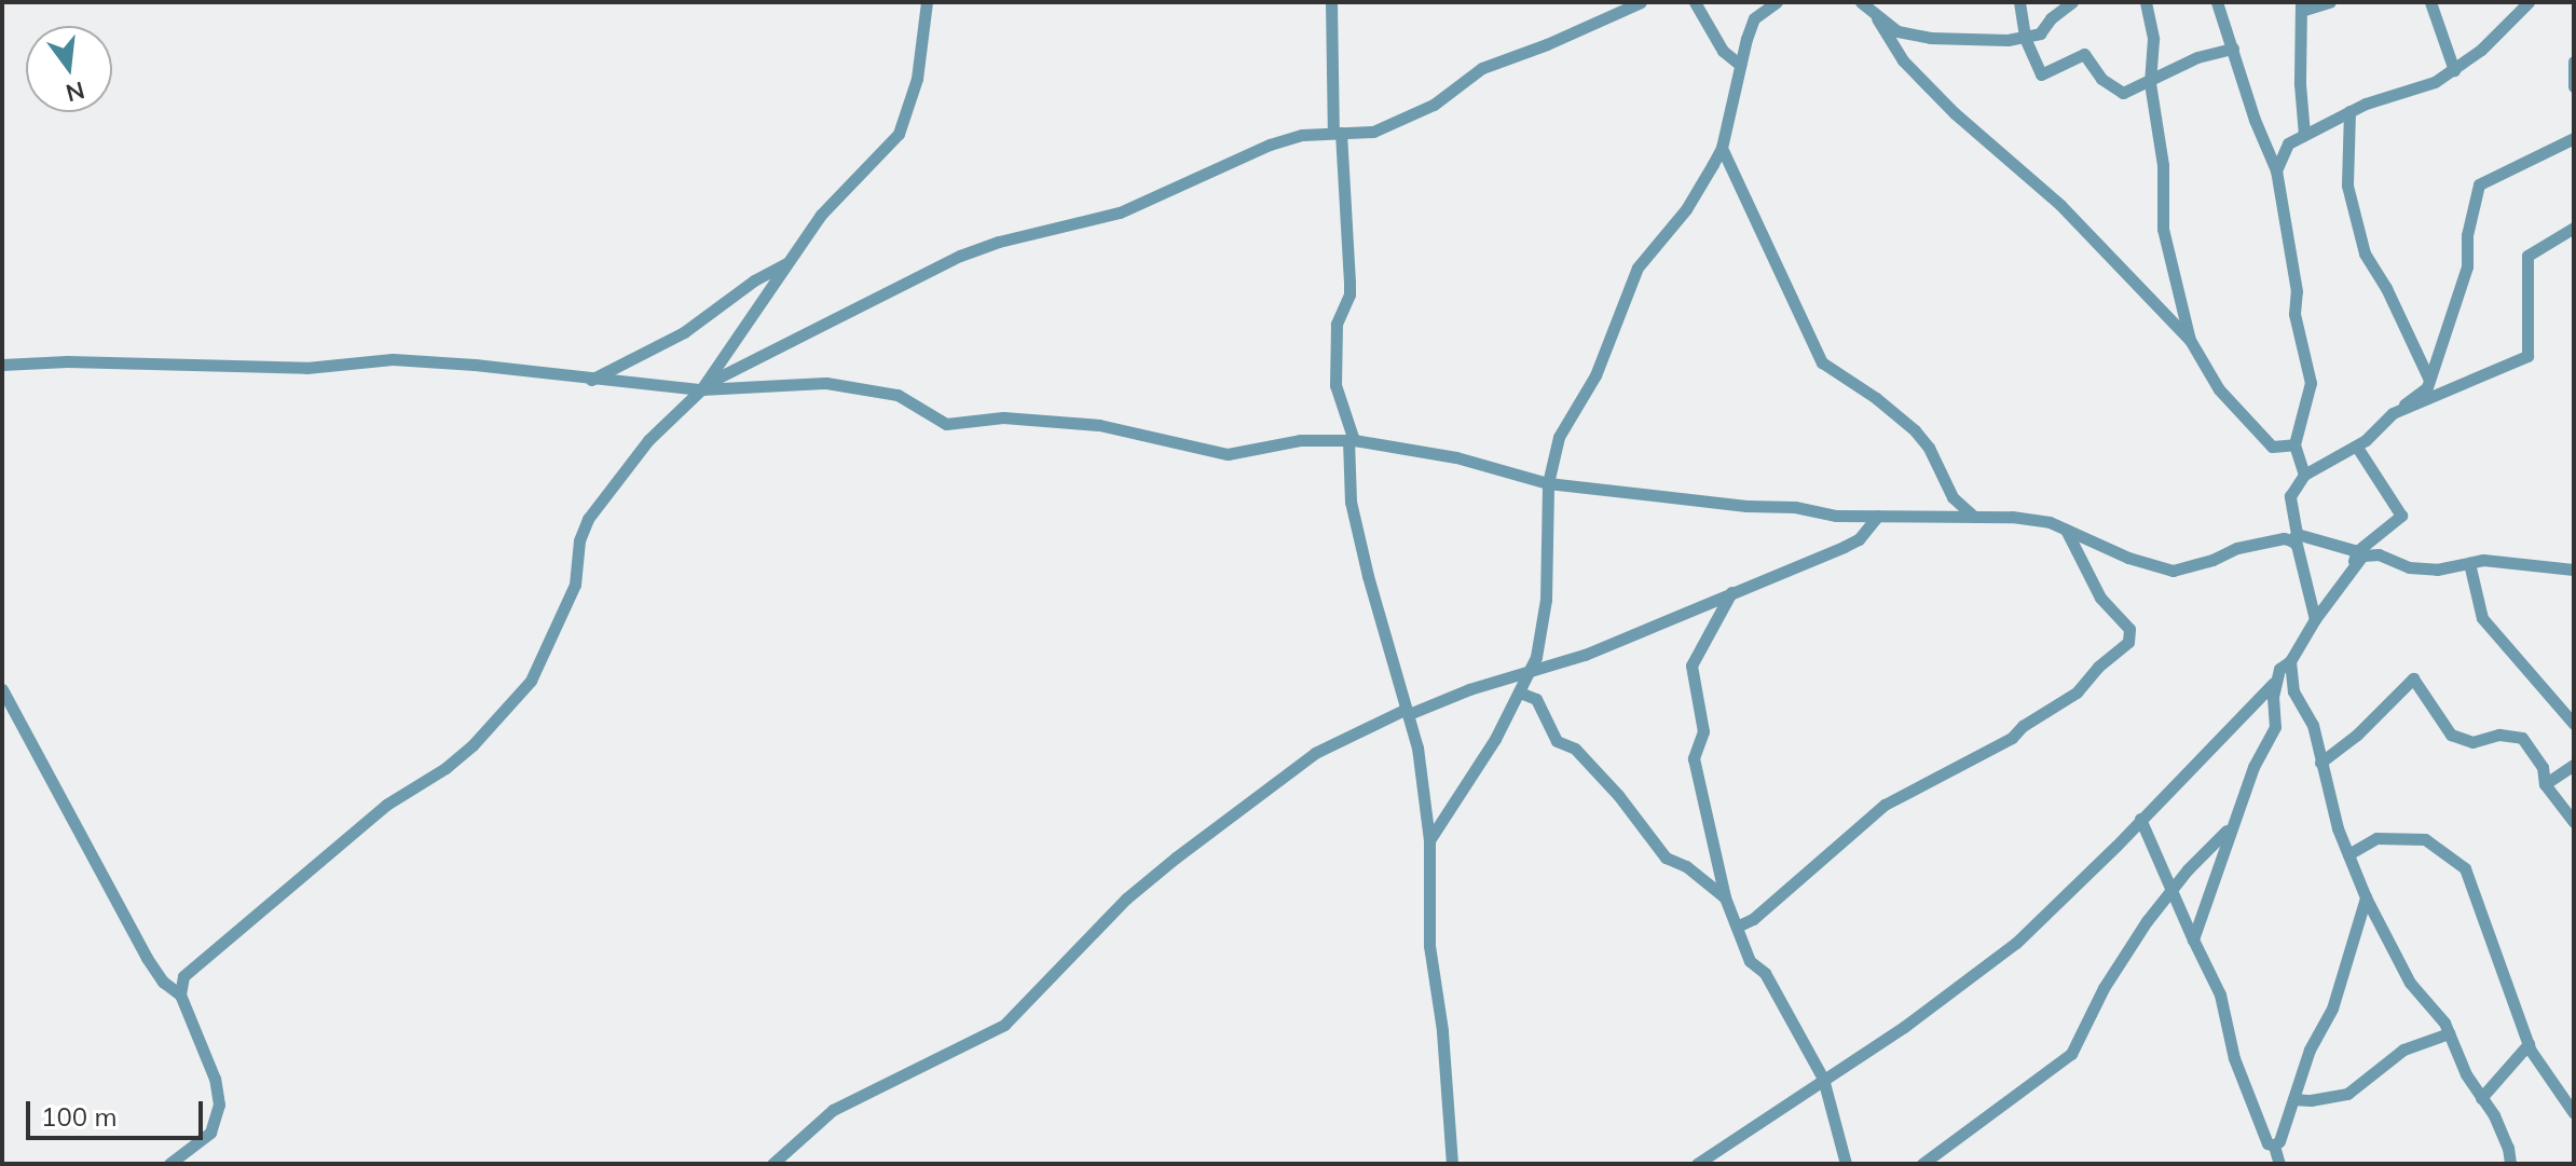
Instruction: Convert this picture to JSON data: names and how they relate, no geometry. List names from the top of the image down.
{
  "scale_bar": "100 m",
  "north": "bottom"
}
